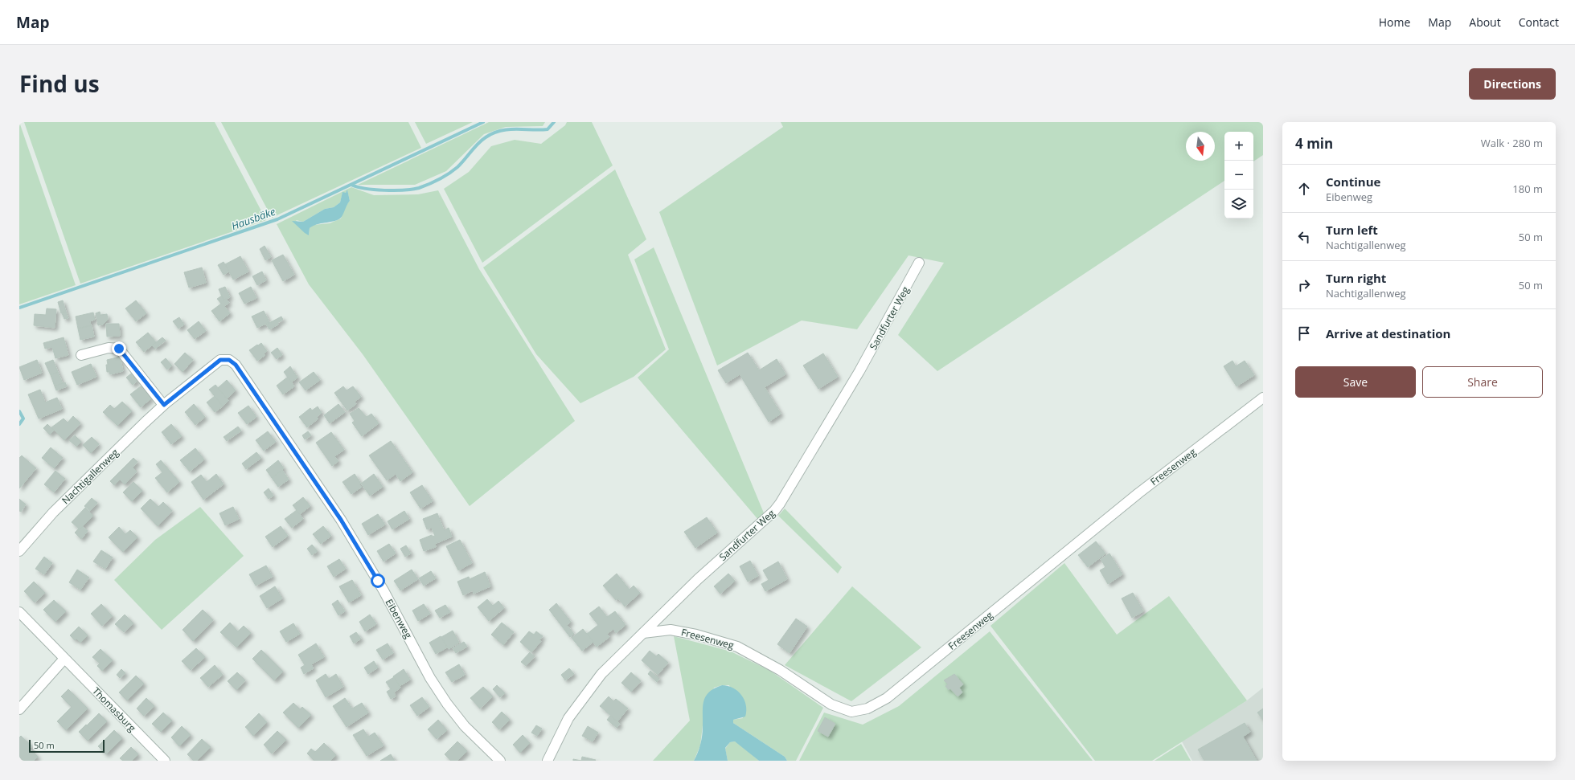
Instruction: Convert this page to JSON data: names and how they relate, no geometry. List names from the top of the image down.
{
  "streets": {
    "street": [
      "Sandfurter Weg",
      "Freesenweg",
      "Nachtigallenweg",
      "Eibenweg",
      "Thomasburg"
    ]
  },
  "crossings": [
    ["Sandfurter Weg", "Freesenweg"],
    ["Nachtigallenweg", "Eibenweg"]
  ],
  "water": ["Hausbäke"],
  "scale_bar": "50 m",
  "north": "bottom",
  "page": {
    "header": "Map",
    "nav": [
      "Home",
      "Map",
      "About",
      "Contact"
    ],
    "title": "Find us",
    "buttons": [
      "Directions",
      ["Save", "Share"]
    ],
    "heading": ["4 min", "Walk · 280 m"],
    "map_buttons": ["+", "−"],
    "list": [
      ["Continue", "Eibenweg", "180 m"],
      ["Turn left", "Nachtigallenweg", "50 m"],
      ["Turn right", "Nachtigallenweg", "50 m"],
      "Arrive at destination"
    ],
    "scale": "50 m"
  }
}
